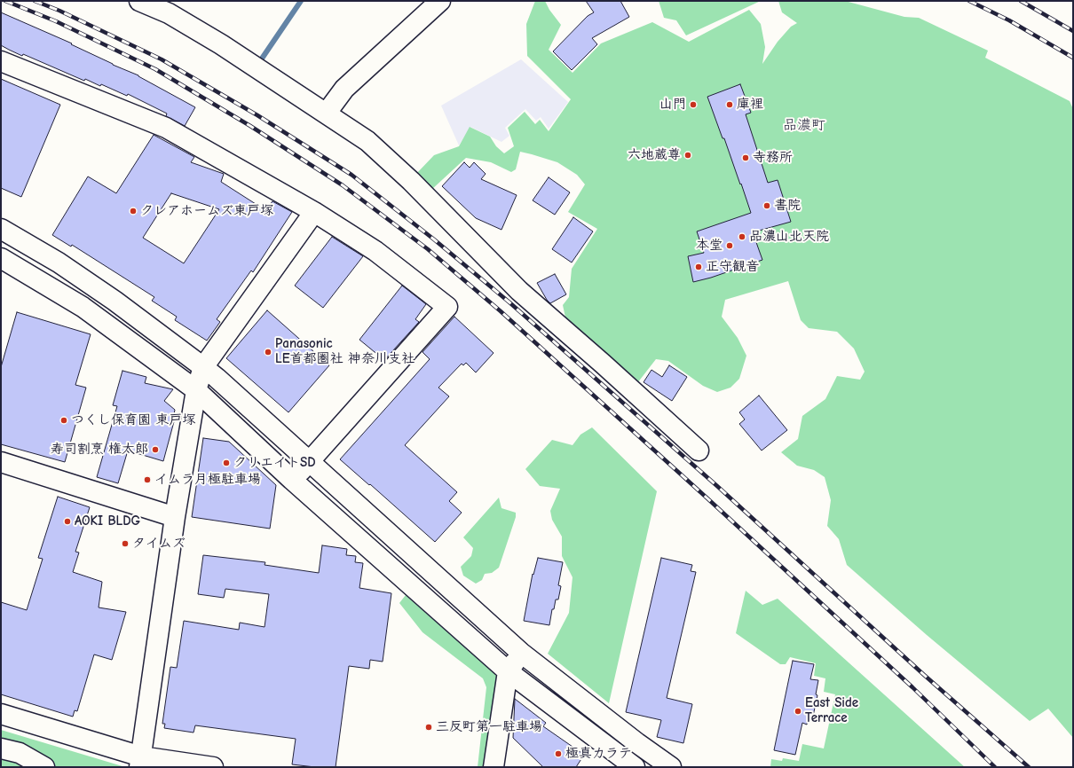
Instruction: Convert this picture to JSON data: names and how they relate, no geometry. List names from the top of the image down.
{
  "districts": ["品濃町"],
  "places": [
    "山門",
    "庫裡",
    "六地蔵尊",
    "寺務所",
    "書院",
    "クレアホームズ東戸塚",
    "品濃山北天院",
    "本堂",
    "正守観音",
    "Panasonic LE首都圏社 神奈川支社",
    "つくし保育園 東戸塚",
    "寿司割烹 権太郎",
    "クリエイトSD",
    "イムラ月極駐車場",
    "AOKI BLDG",
    "タイムズ",
    "East Side Terrace",
    "三反町第一駐車場",
    "極真カラテ"
  ]
}
